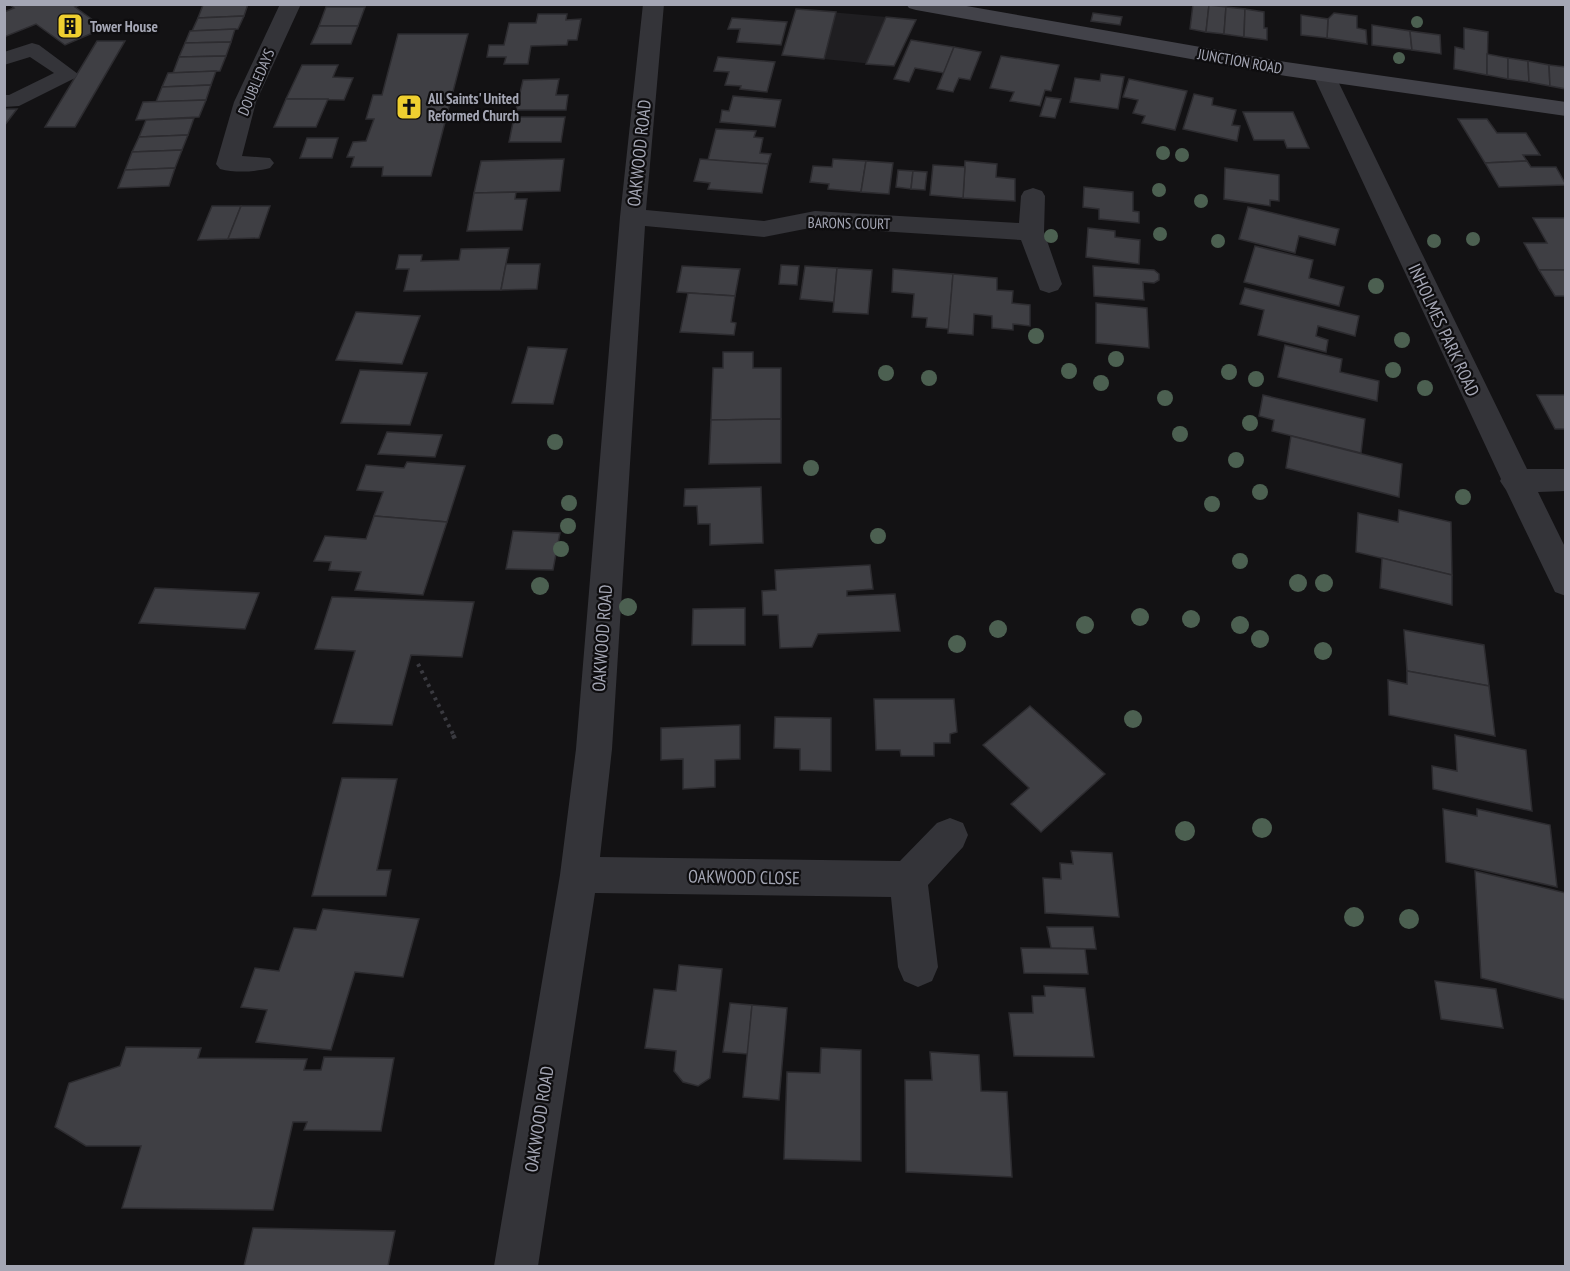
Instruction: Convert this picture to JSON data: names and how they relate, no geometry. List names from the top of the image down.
{
  "streets": {
    "street": [
      "JUNCTION ROAD",
      "DOUBLEDAYS",
      "OAKWOOD ROAD",
      "BARONS COURT",
      "INHOLMES PARK ROAD",
      "OAKWOOD CLOSE"
    ]
  },
  "crossings": [
    ["JUNCTION ROAD", "INHOLMES PARK ROAD"],
    ["OAKWOOD ROAD", "BARONS COURT"],
    ["OAKWOOD ROAD", "OAKWOOD CLOSE"]
  ],
  "places": {
    "building": ["Tower House"],
    "church": ["All Saints' United Reformed Church"]
  }
}
